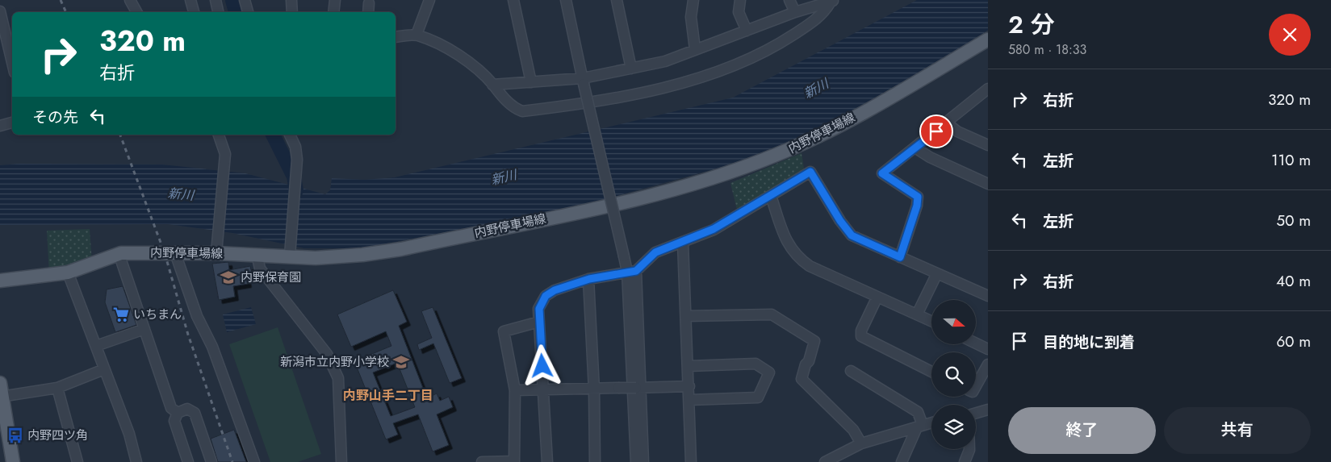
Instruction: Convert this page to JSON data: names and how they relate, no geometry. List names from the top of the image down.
{
  "streets": {
    "main road": ["内野停車場線"]
  },
  "districts": ["内野山手二丁目"],
  "water": ["新川"],
  "places": {
    "school or university": ["内野保育園", "新潟市立内野小学校"],
    "supermarket": ["いちまん"],
    "bus stop": ["内野四ツ角"]
  },
  "north": "right",
  "page": {
    "heading": ["2 分", "580 m · 18:33"],
    "turn": ["320 m", "右折"],
    "list": [
      {
        "name": "右折",
        "value": "320 m"
      },
      {
        "name": "左折",
        "value": "110 m"
      },
      {
        "name": "左折",
        "value": "50 m"
      },
      {
        "name": "右折",
        "value": "40 m"
      },
      {
        "name": "目的地に到着",
        "value": "60 m"
      }
    ],
    "then": "その先",
    "buttons": ["終了", "共有"]
  }
}
